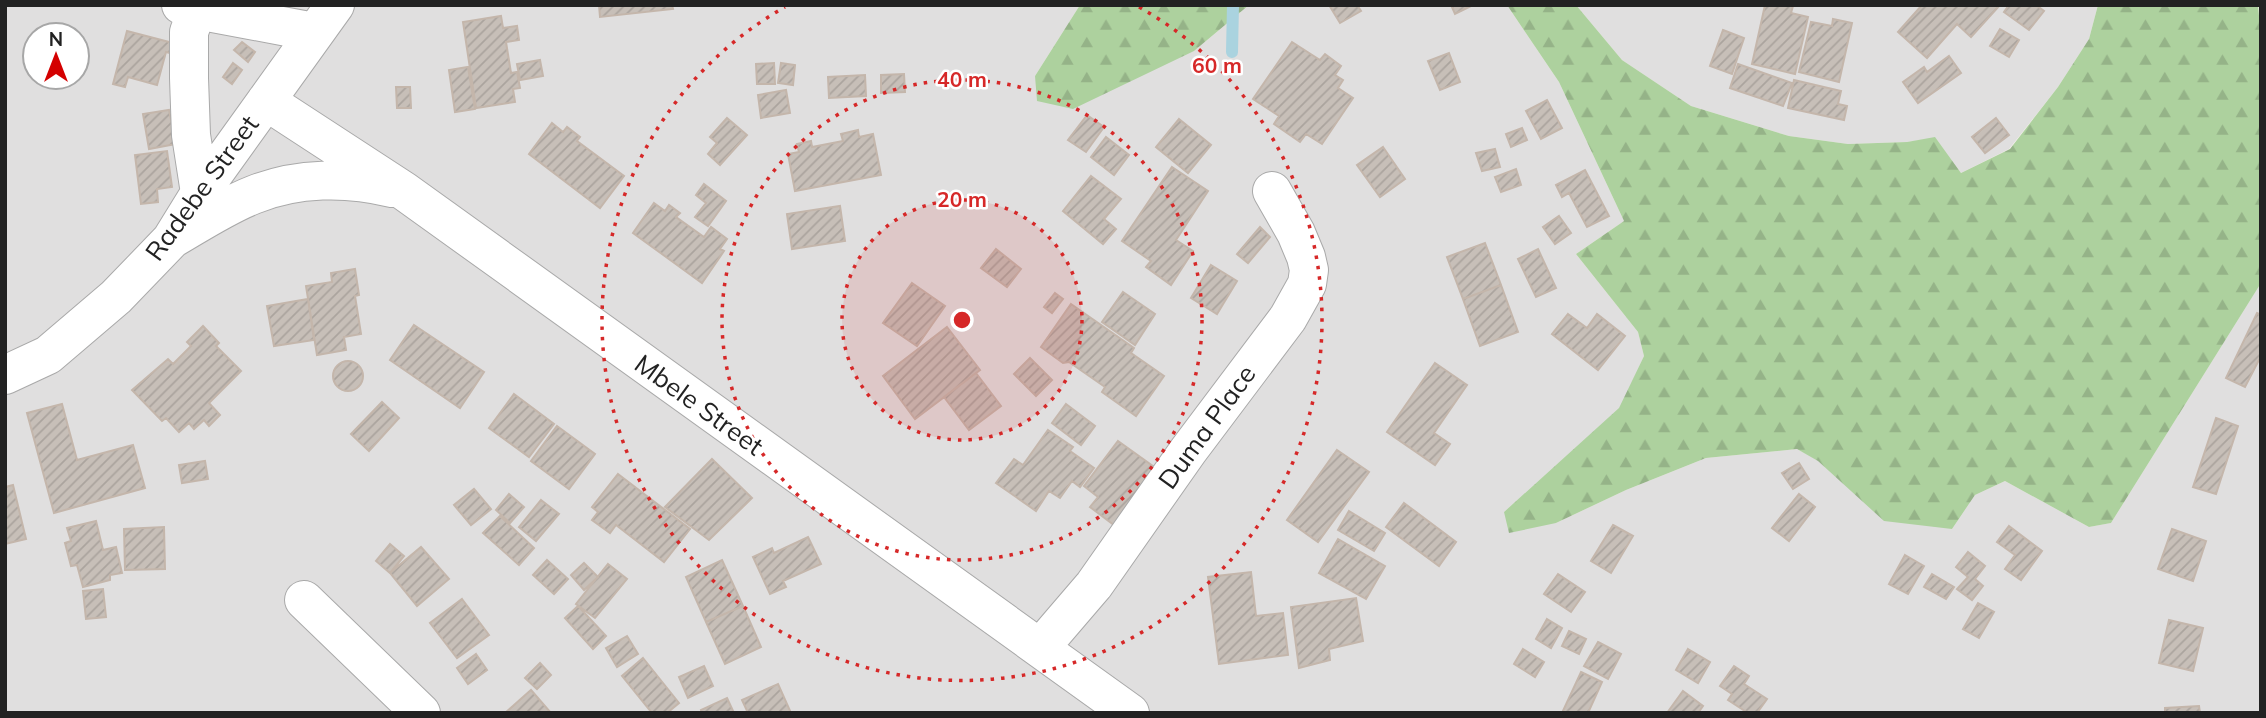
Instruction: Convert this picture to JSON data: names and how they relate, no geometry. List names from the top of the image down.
{
  "streets": {
    "street": ["Radebe Street", "Mbele Street", "Duma Place"]
  },
  "crossings": [
    ["Radebe Street", "Mbele Street"],
    ["Mbele Street", "Duma Place"]
  ],
  "north": "top",
  "rings": ["60 m", "40 m", "20 m"]
}
